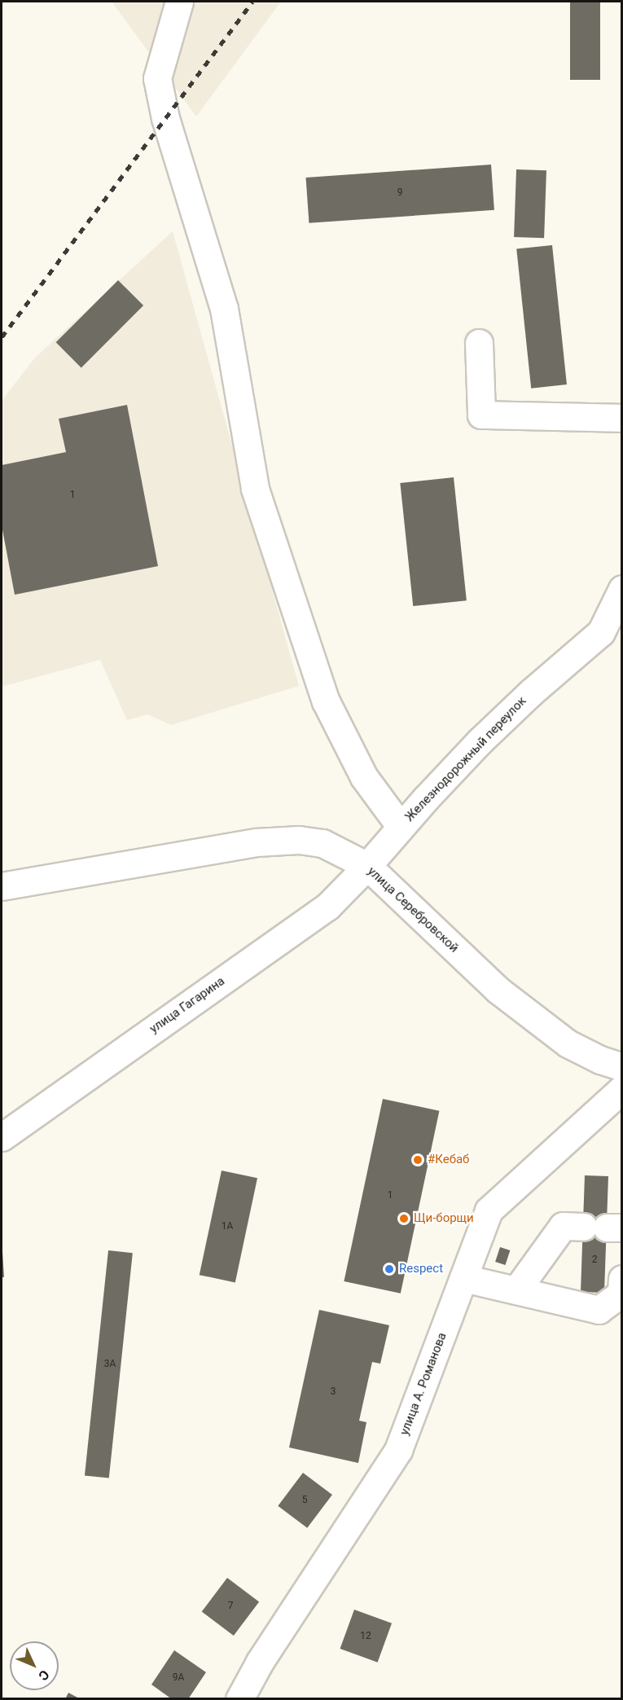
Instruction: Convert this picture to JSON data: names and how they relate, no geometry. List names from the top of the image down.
{
  "streets": {
    "street": [
      "Железнодорожный переулок",
      "улица Серебровской",
      "улица Гагарина",
      "улица А. Романова"
    ]
  },
  "crossings": [
    ["Железнодорожный переулок", "улица Серебровской"],
    ["Железнодорожный переулок", "улица Гагарина"],
    ["улица Серебровской", "улица Гагарина"]
  ],
  "places": ["#Кебаб", "Щи-борщи", "Respect"],
  "house_numbers": [
    "9",
    "1",
    "1",
    "1А",
    "2",
    "3А",
    "3",
    "5",
    "7",
    "12",
    "9А"
  ],
  "north": "bottom right"
}
